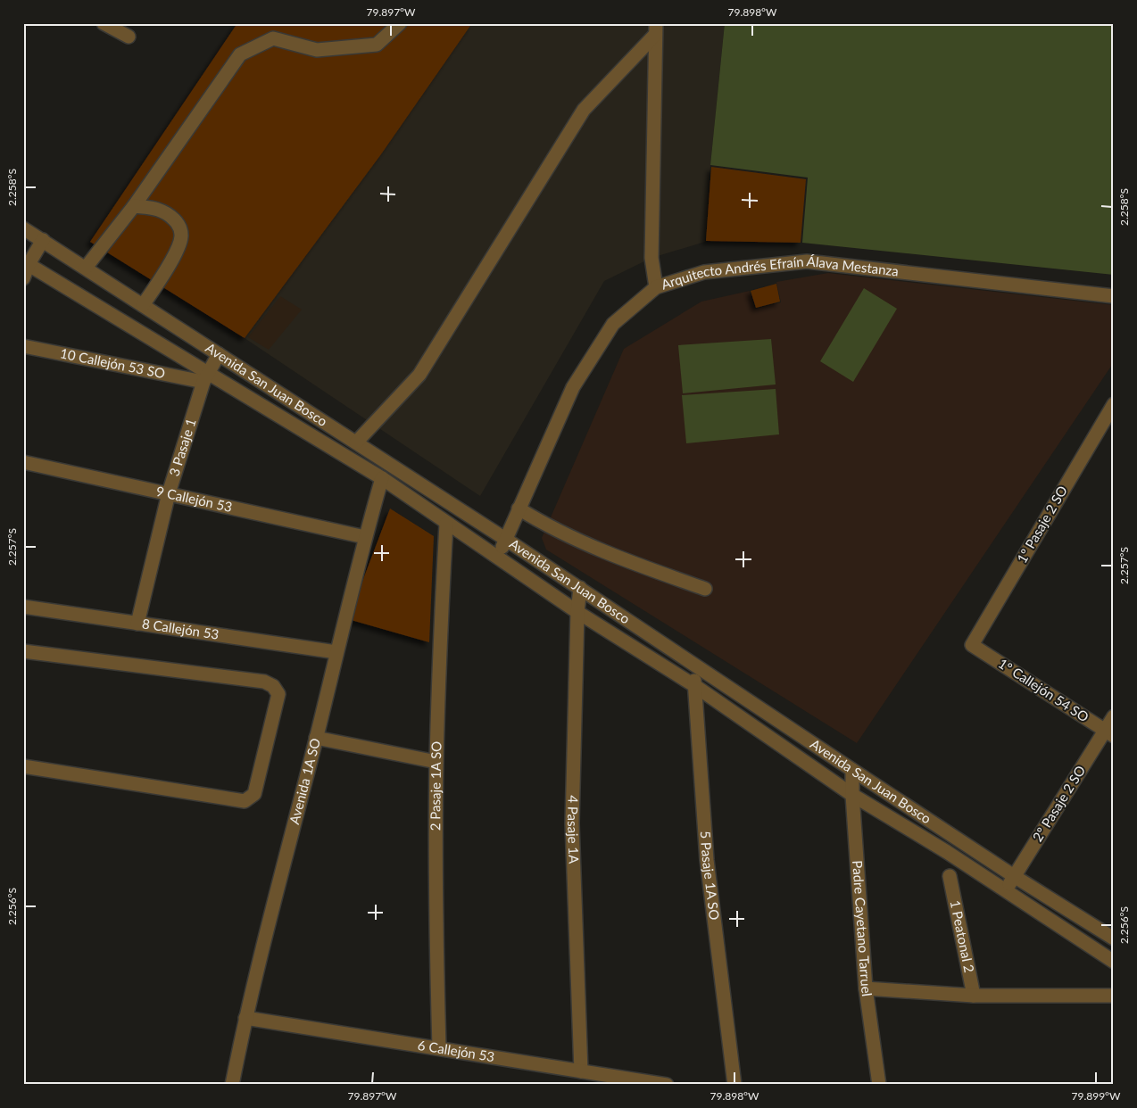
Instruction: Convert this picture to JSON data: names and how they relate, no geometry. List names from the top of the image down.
{
  "streets": {
    "street": [
      "Arquitecto Andrés Efraín Álava Mestanza",
      "10 Callejón 53 SO",
      "Avenida San Juan Bosco",
      "3 Pasaje 1",
      "9 Callejón 53",
      "1º Pasaje 2 SO",
      "8 Callejón 53",
      "1º Callejón 54 SO",
      "Avenida 1A SO",
      "2 Pasaje 1A SO",
      "2º Pasaje 2 SO",
      "4 Pasaje 1A",
      "5 Pasaje 1A SO",
      "Padre Cayetano Tarruel",
      "1 Peatonal 2",
      "6 Callejón 53"
    ]
  },
  "crossings": [
    ["Arquitecto Andrés Efraín Álava Mestanza", "Avenida San Juan Bosco"],
    ["10 Callejón 53 SO", "Avenida San Juan Bosco"],
    ["10 Callejón 53 SO", "3 Pasaje 1"],
    ["Avenida San Juan Bosco", "3 Pasaje 1"],
    ["Avenida San Juan Bosco", "Avenida 1A SO"],
    ["Avenida San Juan Bosco", "2 Pasaje 1A SO"],
    ["Avenida San Juan Bosco", "2º Pasaje 2 SO"],
    ["Avenida San Juan Bosco", "4 Pasaje 1A"],
    ["Avenida San Juan Bosco", "5 Pasaje 1A SO"],
    ["Avenida San Juan Bosco", "Padre Cayetano Tarruel"],
    ["3 Pasaje 1", "9 Callejón 53"],
    ["3 Pasaje 1", "8 Callejón 53"],
    ["9 Callejón 53", "Avenida 1A SO"],
    ["1º Pasaje 2 SO", "1º Callejón 54 SO"],
    ["8 Callejón 53", "Avenida 1A SO"],
    ["1º Callejón 54 SO", "2º Pasaje 2 SO"],
    ["Avenida 1A SO", "6 Callejón 53"],
    ["2 Pasaje 1A SO", "6 Callejón 53"],
    ["4 Pasaje 1A", "6 Callejón 53"]
  ],
  "coordinates": [
    "79.897°W",
    "79.898°W",
    "2.258°S",
    "2.257°S",
    "2.256°S",
    "79.899°W"
  ]
}
